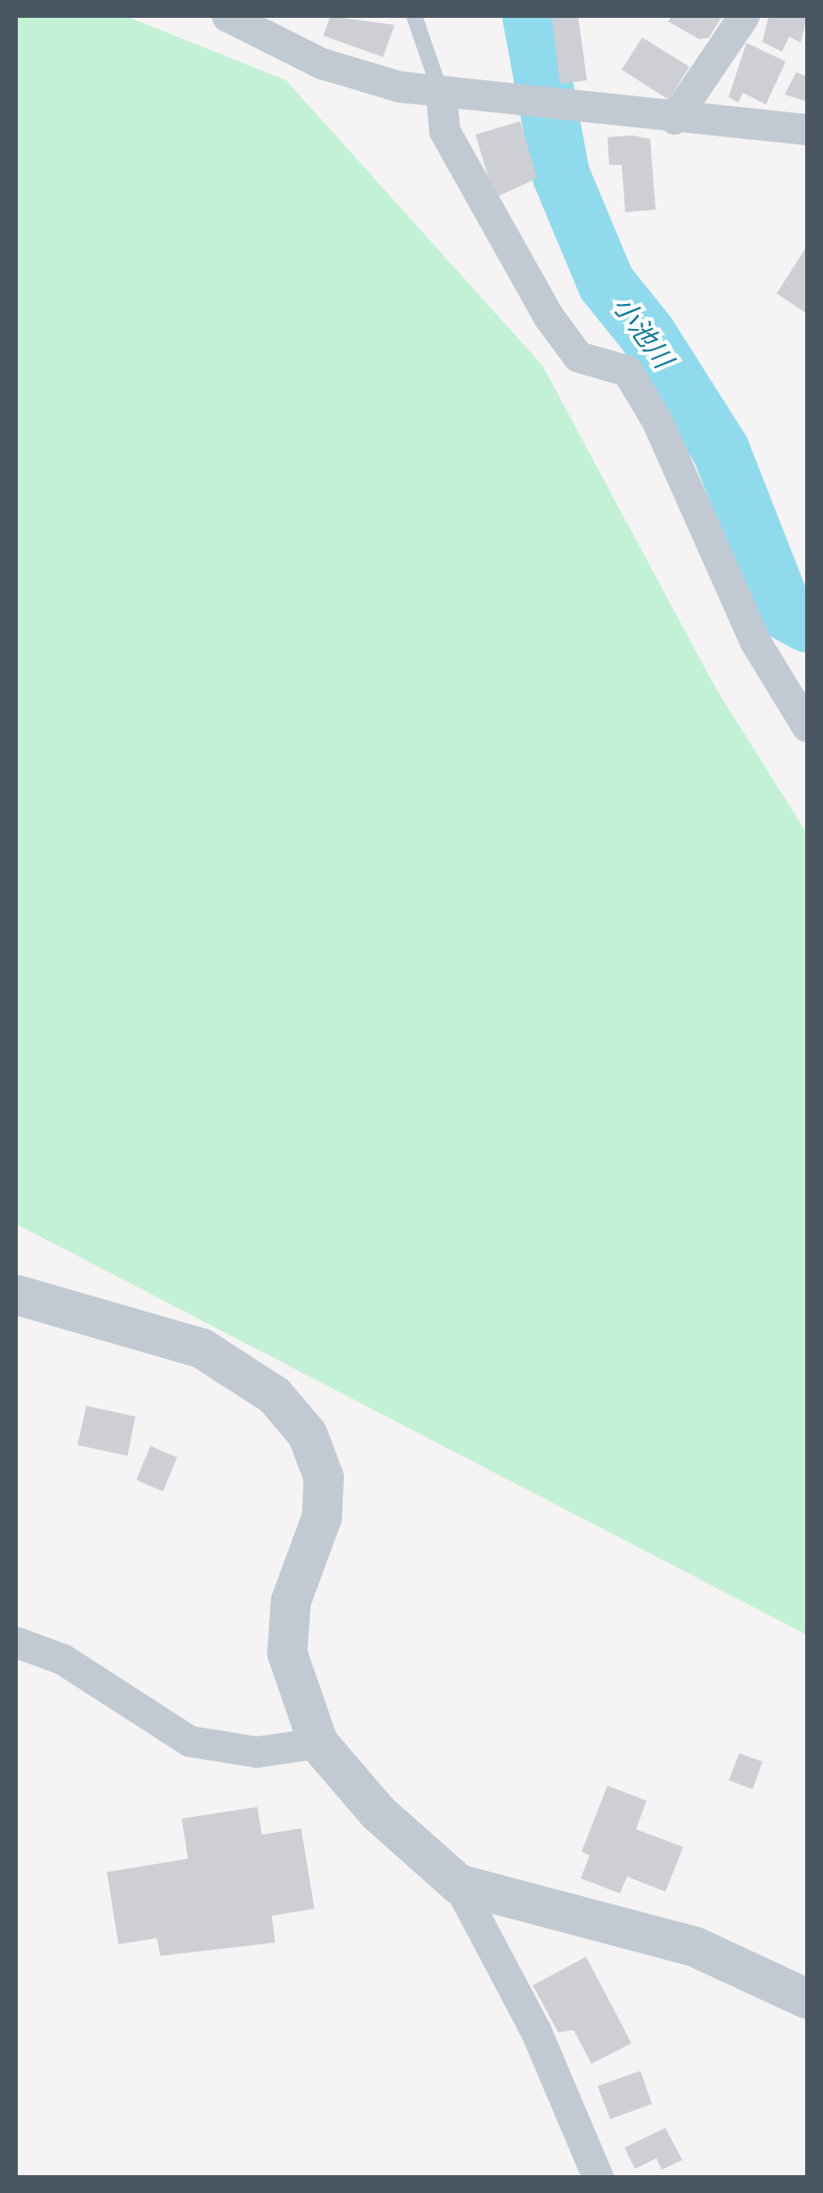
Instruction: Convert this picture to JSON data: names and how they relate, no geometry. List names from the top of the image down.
{
  "water": ["小池川"]
}
